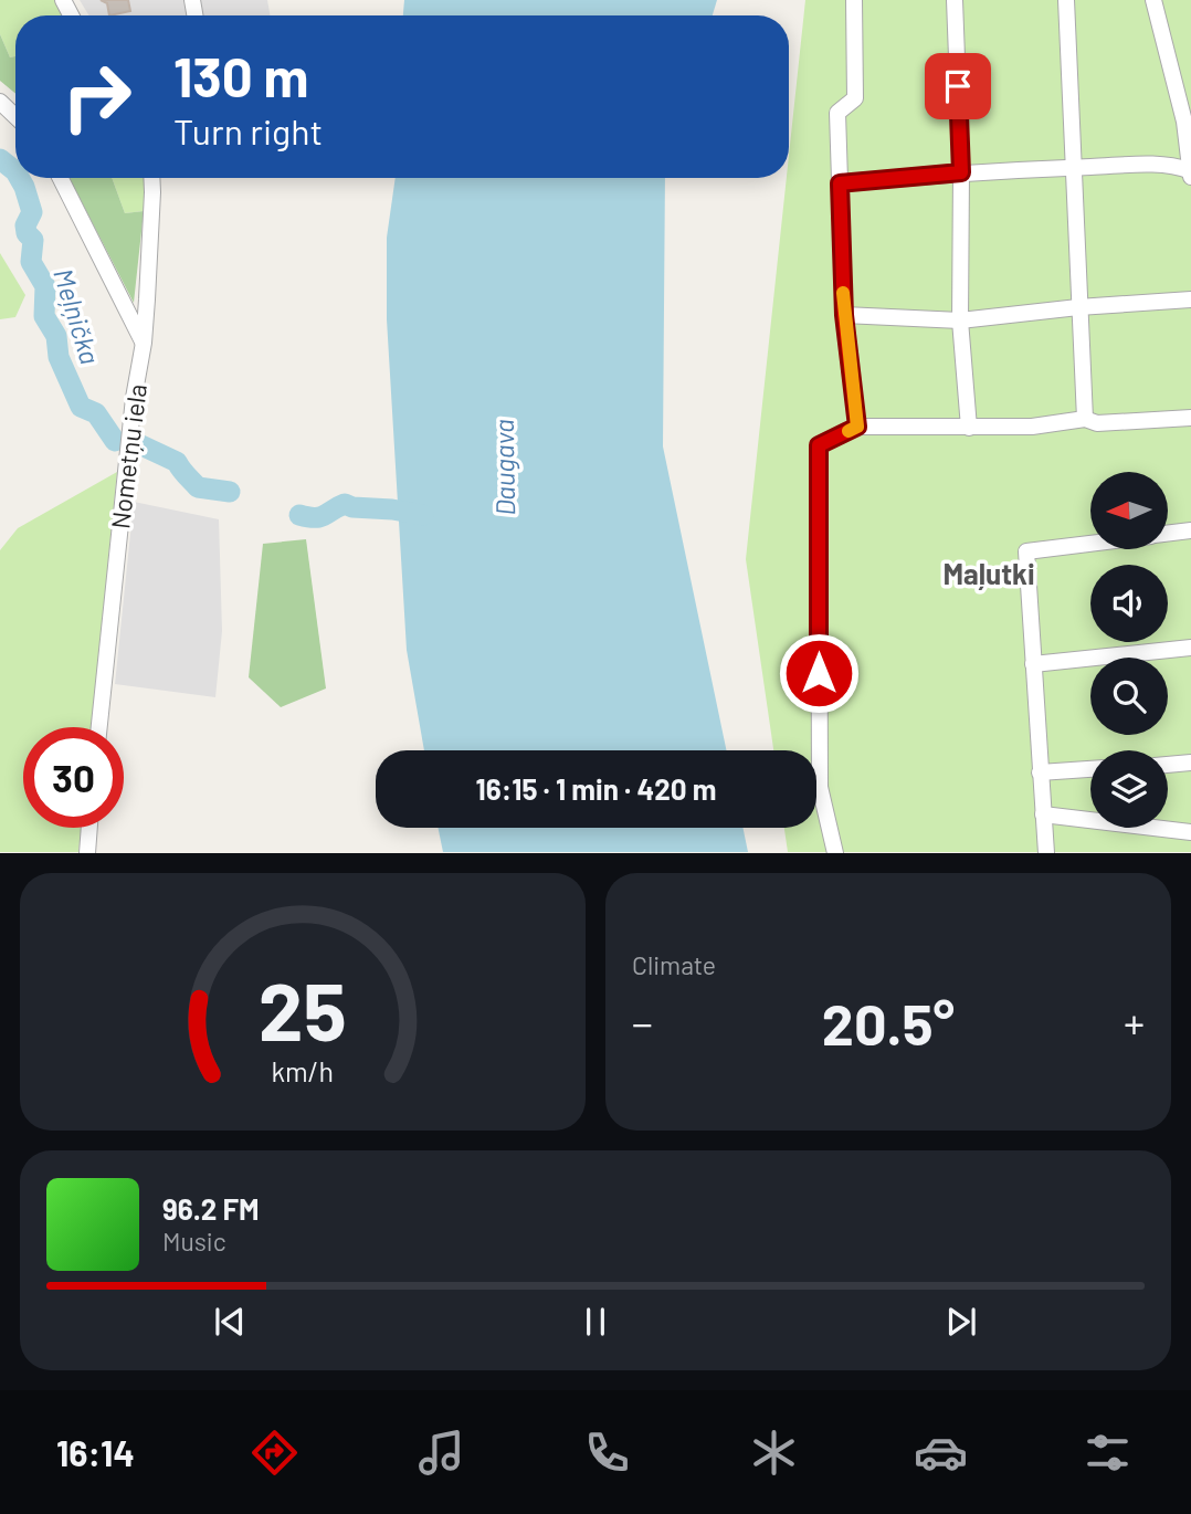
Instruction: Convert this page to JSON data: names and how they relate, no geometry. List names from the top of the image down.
{
  "streets": {
    "street": ["Nometņu iela"]
  },
  "districts": ["Maļutki"],
  "water": ["Meļņička", "Daugava"],
  "north": "left",
  "page": {
    "turn": ["130 m", "Turn right"],
    "limit": "30",
    "trip": "16:15 · 1 min · 420 m",
    "tile": "Climate",
    "heat": ["−", "20.5°", "+"],
    "song": ["96.2 FM", "Music"],
    "tabs": "16:14",
    "gauge": ["25", "km/h"]
  }
}
